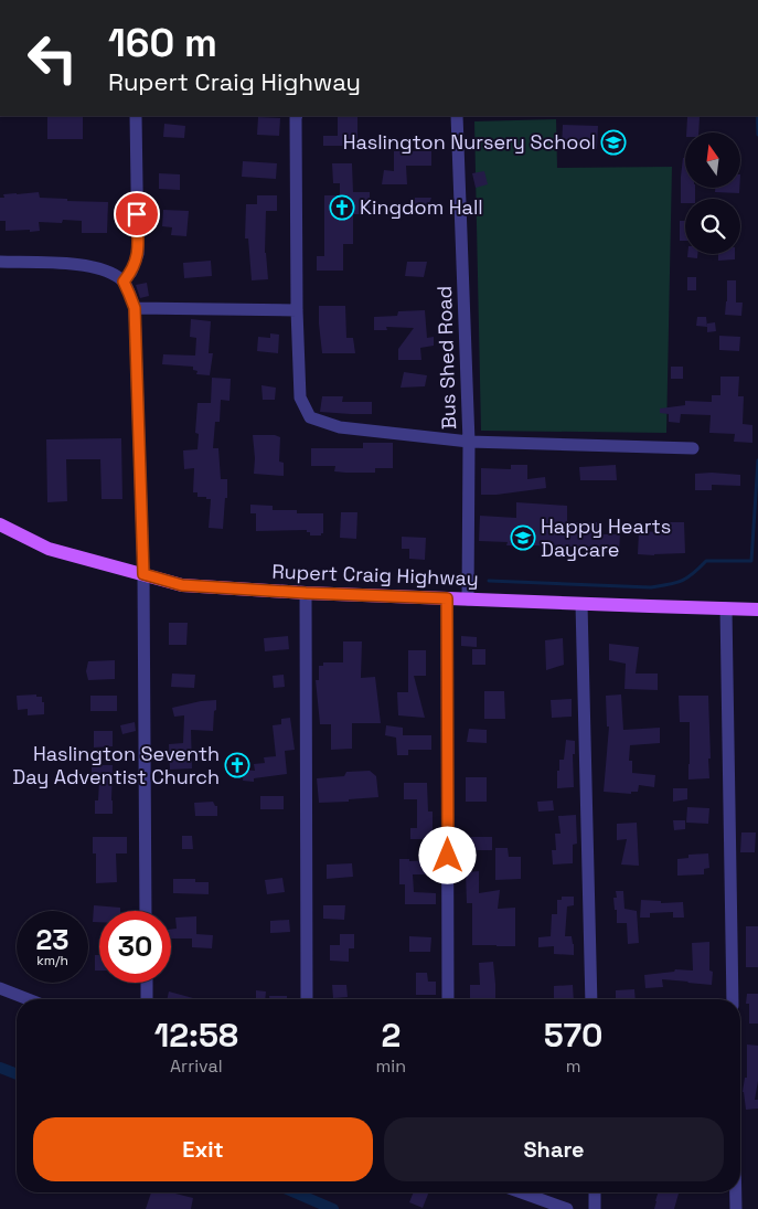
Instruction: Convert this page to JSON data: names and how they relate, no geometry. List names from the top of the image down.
{
  "streets": {
    "main road": ["Rupert Craig Highway"],
    "street": ["Bus Shed Road"]
  },
  "crossings": [
    ["Bus Shed Road", "Rupert Craig Highway"]
  ],
  "places": {
    "school or university": ["Haslington Nursery School", "Happy Hearts Daycare"],
    "church": ["Kingdom Hall", "Haslington Seventh Day Adventist Church"]
  },
  "north": "top",
  "page": {
    "turn": ["160 m", "Rupert Craig Highway"],
    "speed": "23 km/h",
    "limit": "30",
    "eta": [
      "12:58",
      "Arrival",
      "2",
      "min",
      "570",
      "m"
    ],
    "buttons": ["Exit", "Share"]
  }
}
